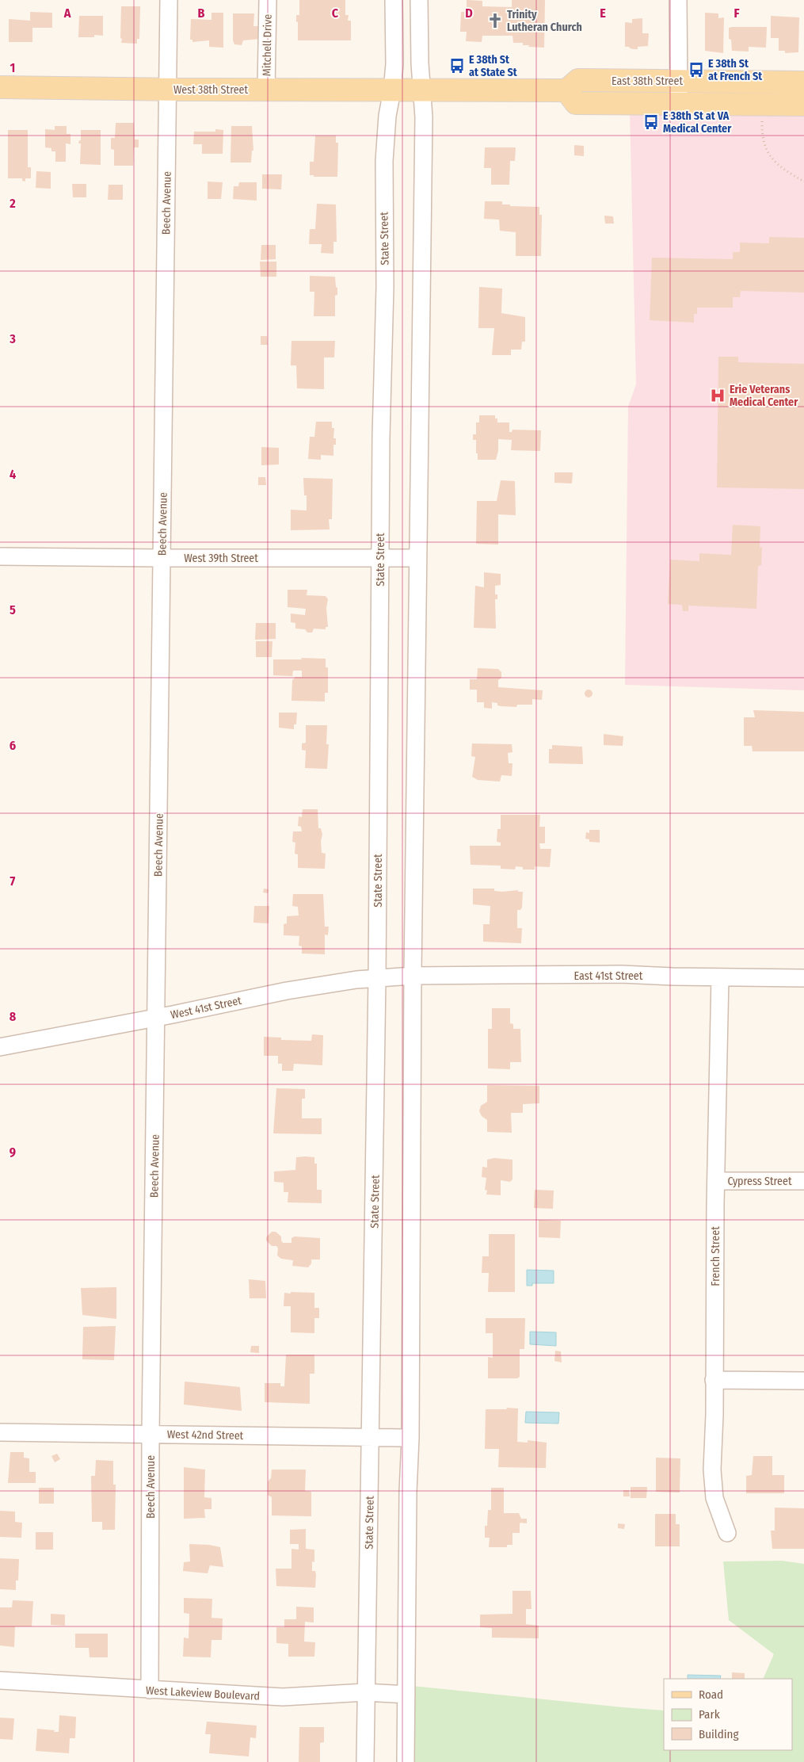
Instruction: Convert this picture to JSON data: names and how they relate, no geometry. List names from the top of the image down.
{
  "streets": {
    "main road": ["East 38th Street", "West 38th Street"],
    "street": [
      "Mitchell Drive",
      "Beech Avenue",
      "State Street",
      "West 39th Street",
      "East 41st Street",
      "West 41st Street",
      "Cypress Street",
      "French Street",
      "West 42nd Street",
      "West Lakeview Boulevard"
    ]
  },
  "crossings": [
    ["Mitchell Drive", "West 38th Street"],
    ["East 38th Street", "West 38th Street"],
    ["West 38th Street", "Beech Avenue"],
    ["West 38th Street", "State Street"],
    ["Beech Avenue", "West 39th Street"],
    ["Beech Avenue", "West 41st Street"],
    ["Beech Avenue", "West 42nd Street"],
    ["Beech Avenue", "West Lakeview Boulevard"],
    ["State Street", "West 39th Street"],
    ["State Street", "West 41st Street"],
    ["State Street", "West 42nd Street"],
    ["State Street", "West Lakeview Boulevard"],
    ["East 41st Street", "West 41st Street"],
    ["East 41st Street", "French Street"],
    ["Cypress Street", "French Street"]
  ],
  "places": {
    "church": ["Trinity Lutheran Church"],
    "bus stop": ["E 38th St at State St", "E 38th St at French St", "E 38th St at VA Medical Center"],
    "hospital": ["Erie Veterans Medical Center"]
  },
  "legend": ["Road", "Park", "Building"],
  "grid": {
    "columns": [
      "A",
      "B",
      "C",
      "D",
      "E",
      "F"
    ],
    "rows": [
      "1",
      "2",
      "3",
      "4",
      "5",
      "6",
      "7",
      "8",
      "9"
    ]
  }
}
